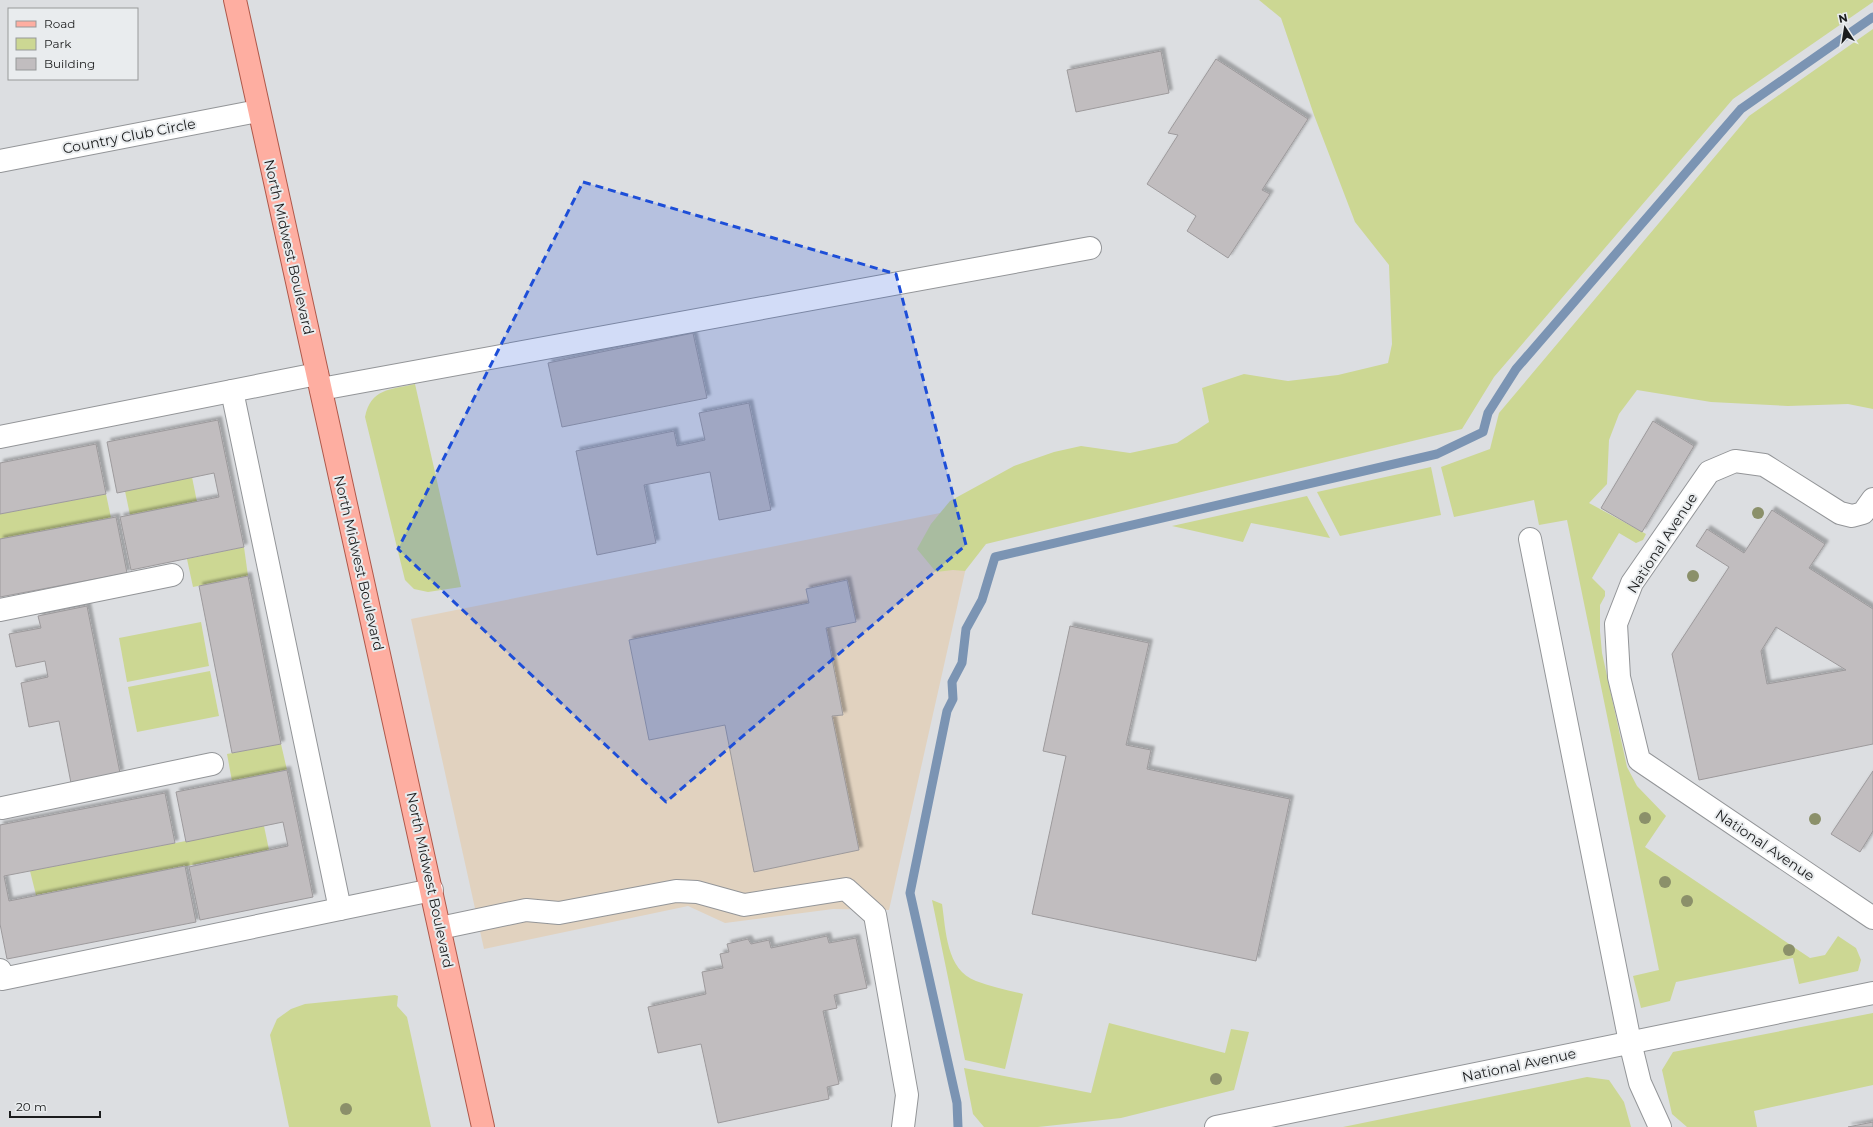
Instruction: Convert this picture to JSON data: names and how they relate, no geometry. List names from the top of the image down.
{
  "streets": {
    "main road": ["North Midwest Boulevard"],
    "street": ["Country Club Circle", "National Avenue"]
  },
  "crossings": [
    ["Country Club Circle", "North Midwest Boulevard"]
  ],
  "legend": ["Road", "Park", "Building"],
  "scale_bar": "20 m",
  "north": "top"
}
